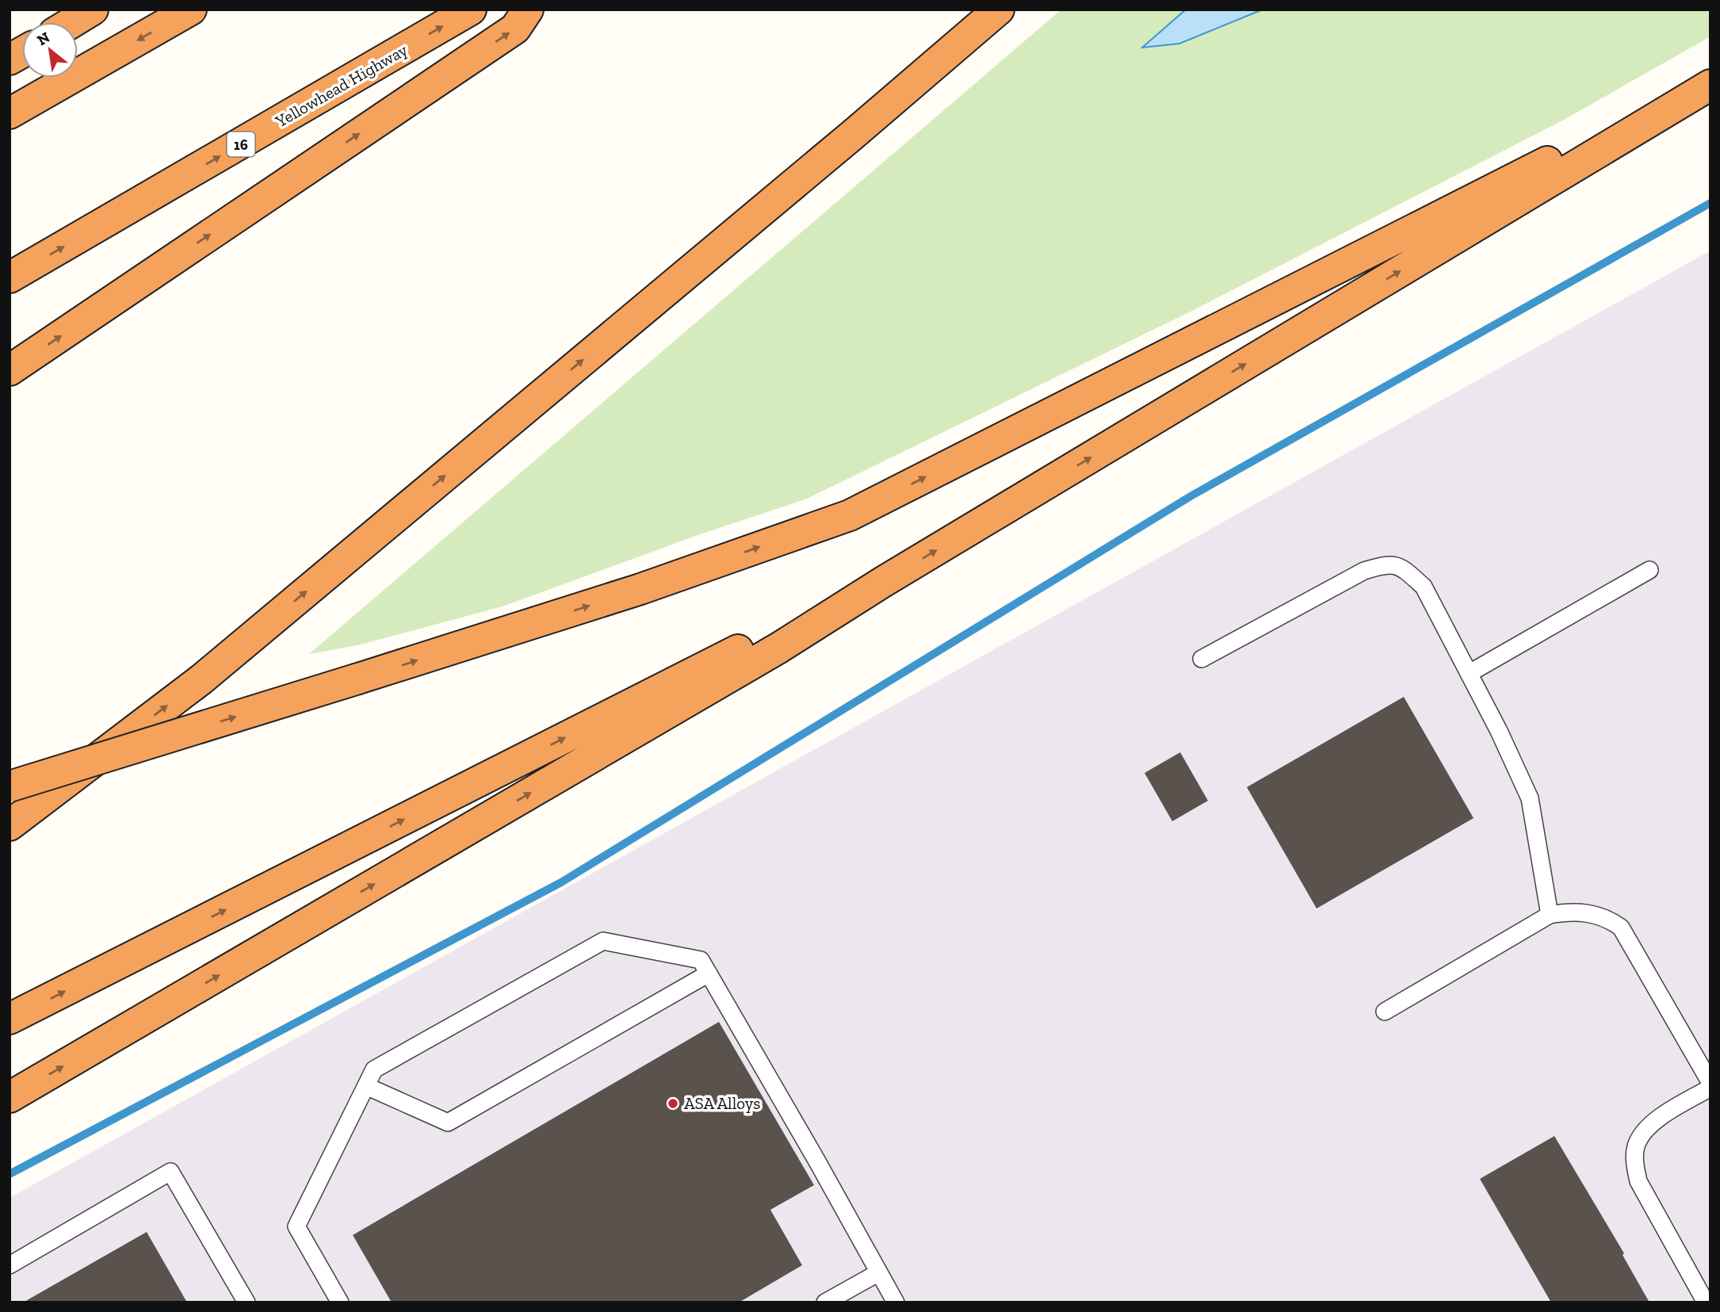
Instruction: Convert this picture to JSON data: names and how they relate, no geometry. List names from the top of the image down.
{
  "streets": {
    "highway": ["Yellowhead Highway", "16"]
  },
  "places": ["ASA Alloys"],
  "north": "top left"
}
